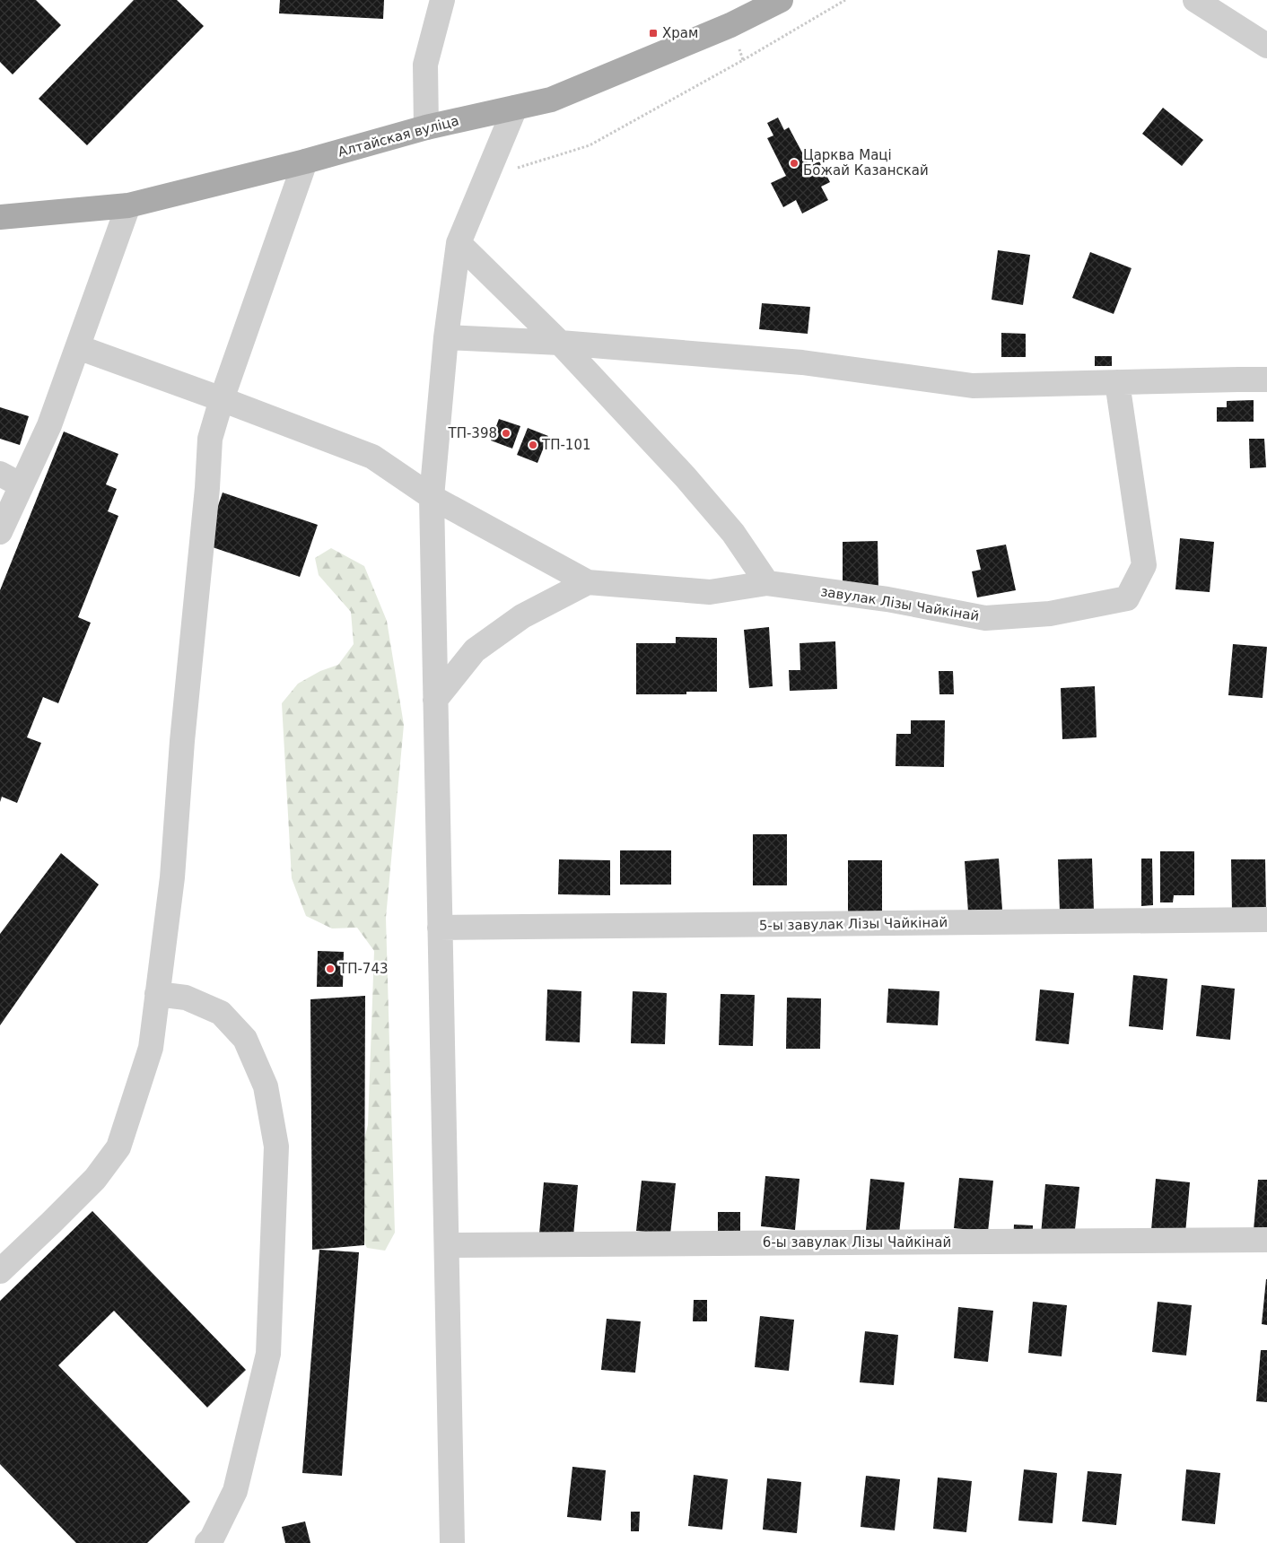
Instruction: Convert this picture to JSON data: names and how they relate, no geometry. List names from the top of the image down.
{
  "streets": {
    "main road": ["Алтайская вуліца"],
    "street": ["завулак Лізы Чайкінай", "5-ы завулак Лізы Чайкінай", "6-ы завулак Лізы Чайкінай"]
  },
  "places": {
    "transit": ["Храм"],
    "other": [
      "Царква Маці Божай Казанскай",
      "ТП-398",
      "ТП-101",
      "ТП-743"
    ]
  }
}
